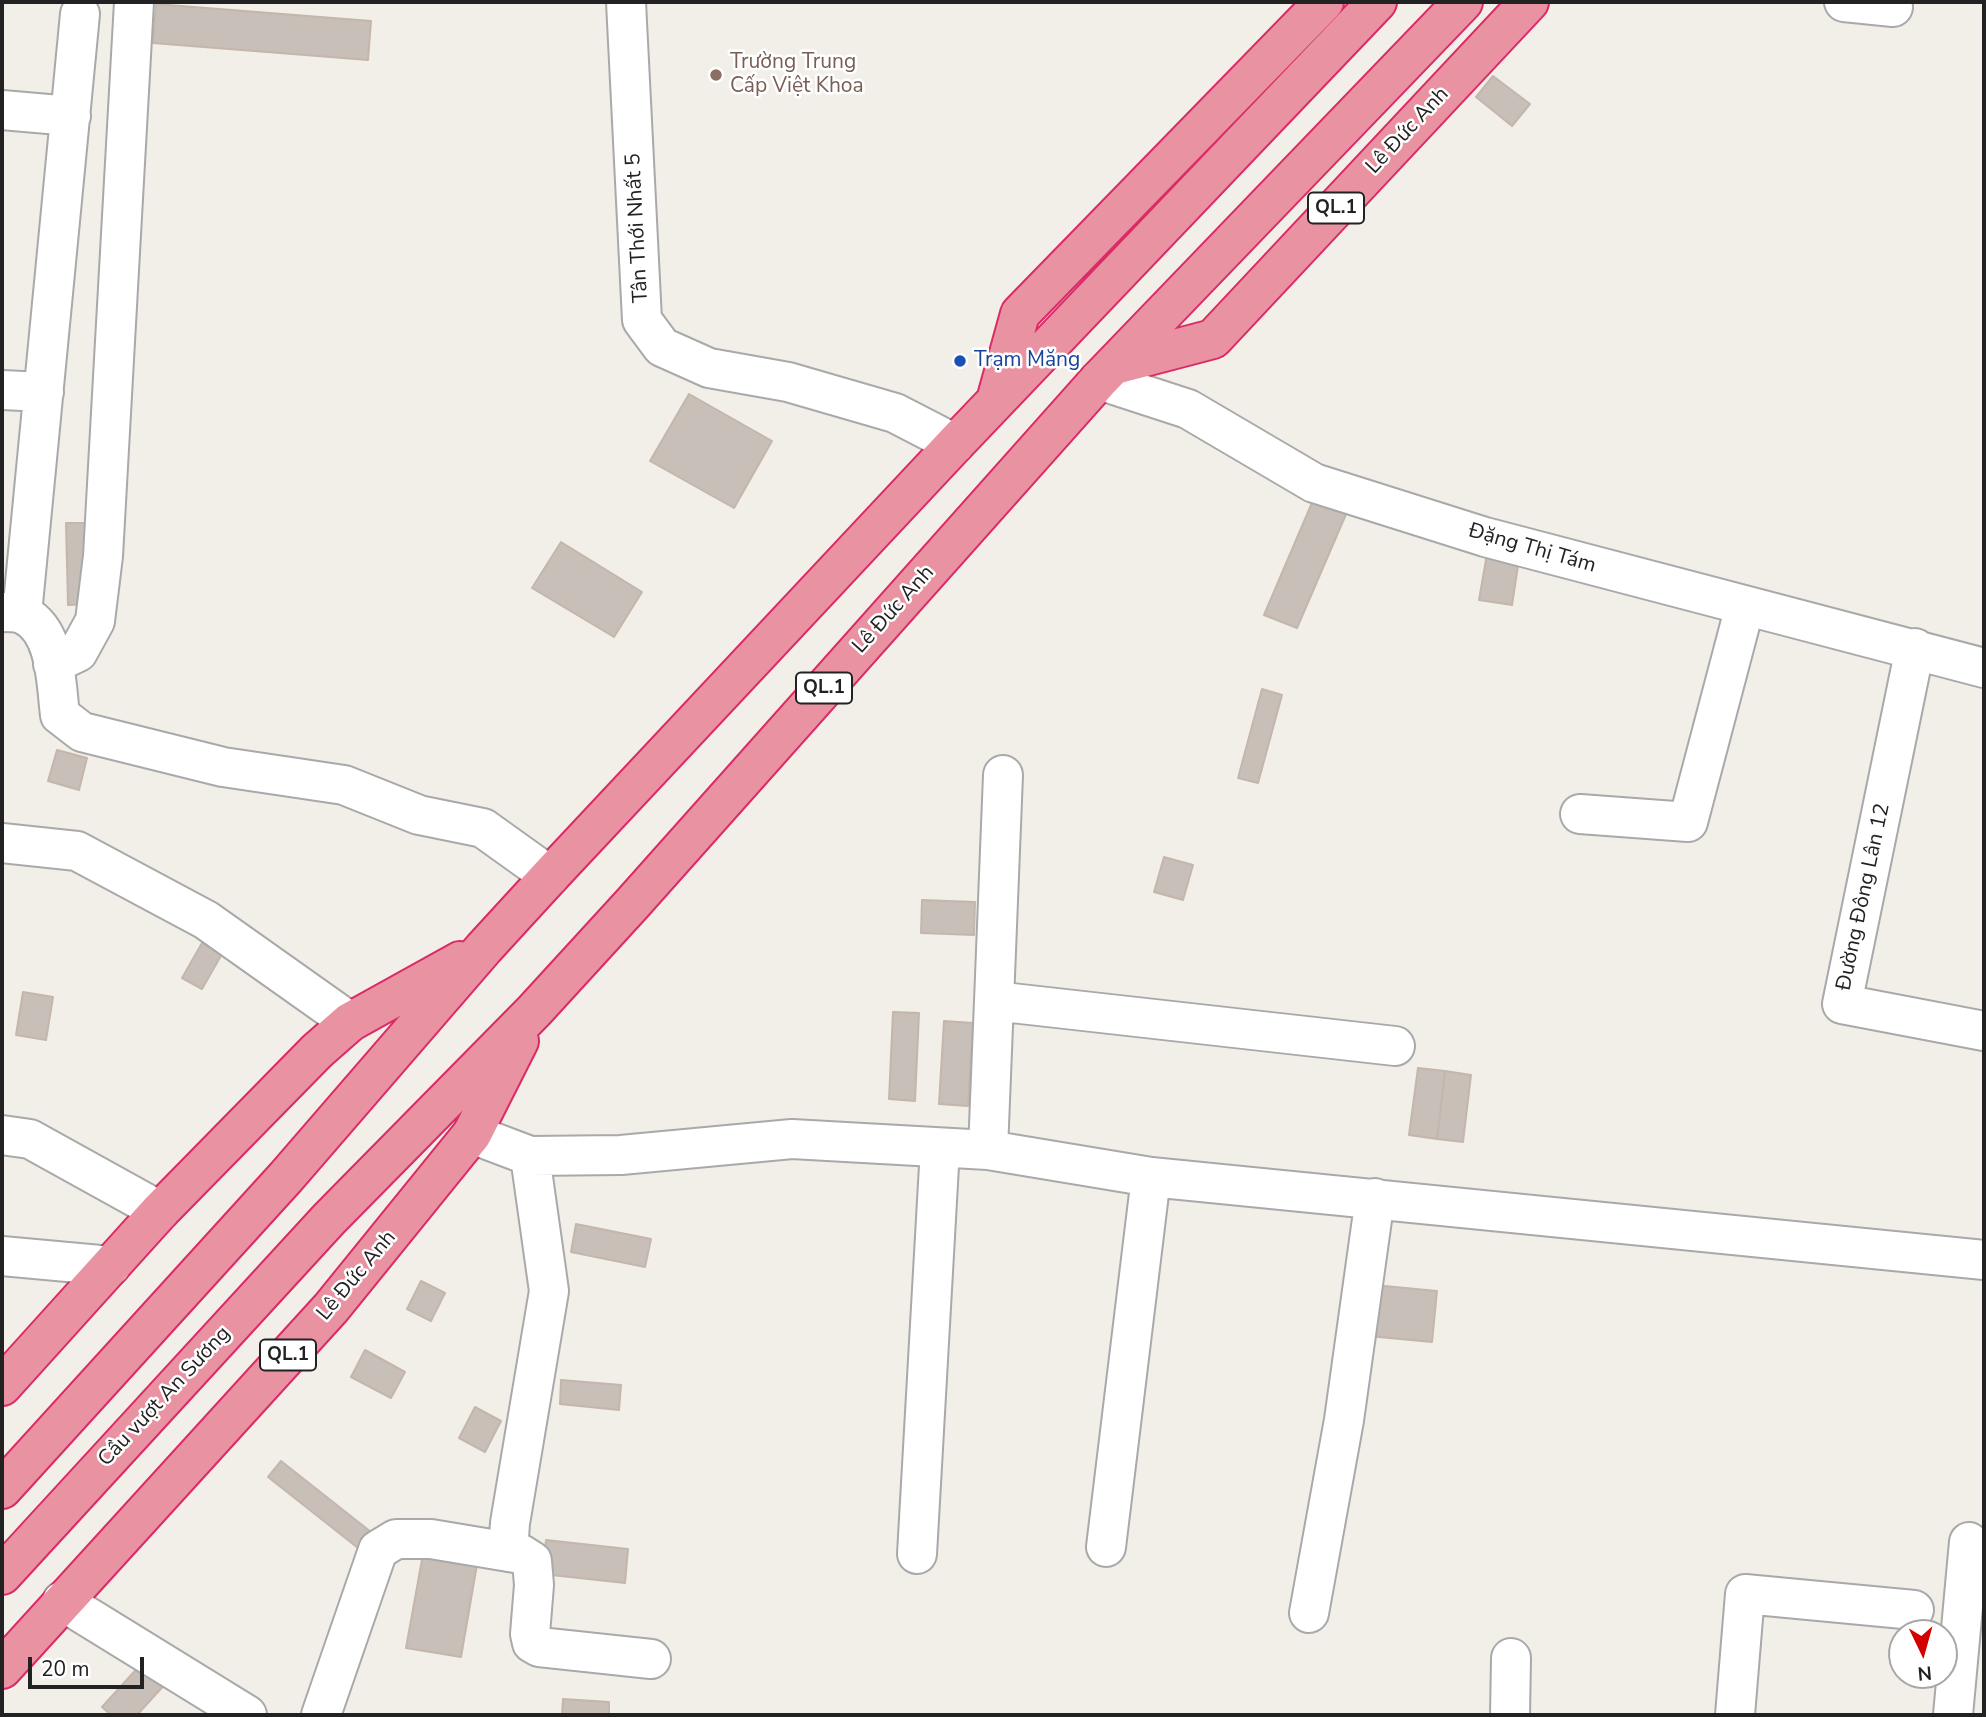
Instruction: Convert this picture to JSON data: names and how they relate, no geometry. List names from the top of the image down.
{
  "streets": {
    "highway": ["Lê Đức Anh", "QL.1", "Cầu vượt An Sương"],
    "street": ["Tân Thới Nhất 5", "Đặng Thị Tám", "Đường Đông Lân 12"]
  },
  "crossings": [
    ["Lê Đức Anh", "Đặng Thị Tám"],
    ["Lê Đức Anh", "Cầu vượt An Sương"],
    ["Đặng Thị Tám", "Đường Đông Lân 12"]
  ],
  "places": ["Trường Trung Cấp Việt Khoa", "Trạm Măng"],
  "scale_bar": "20 m",
  "north": "bottom"
}
